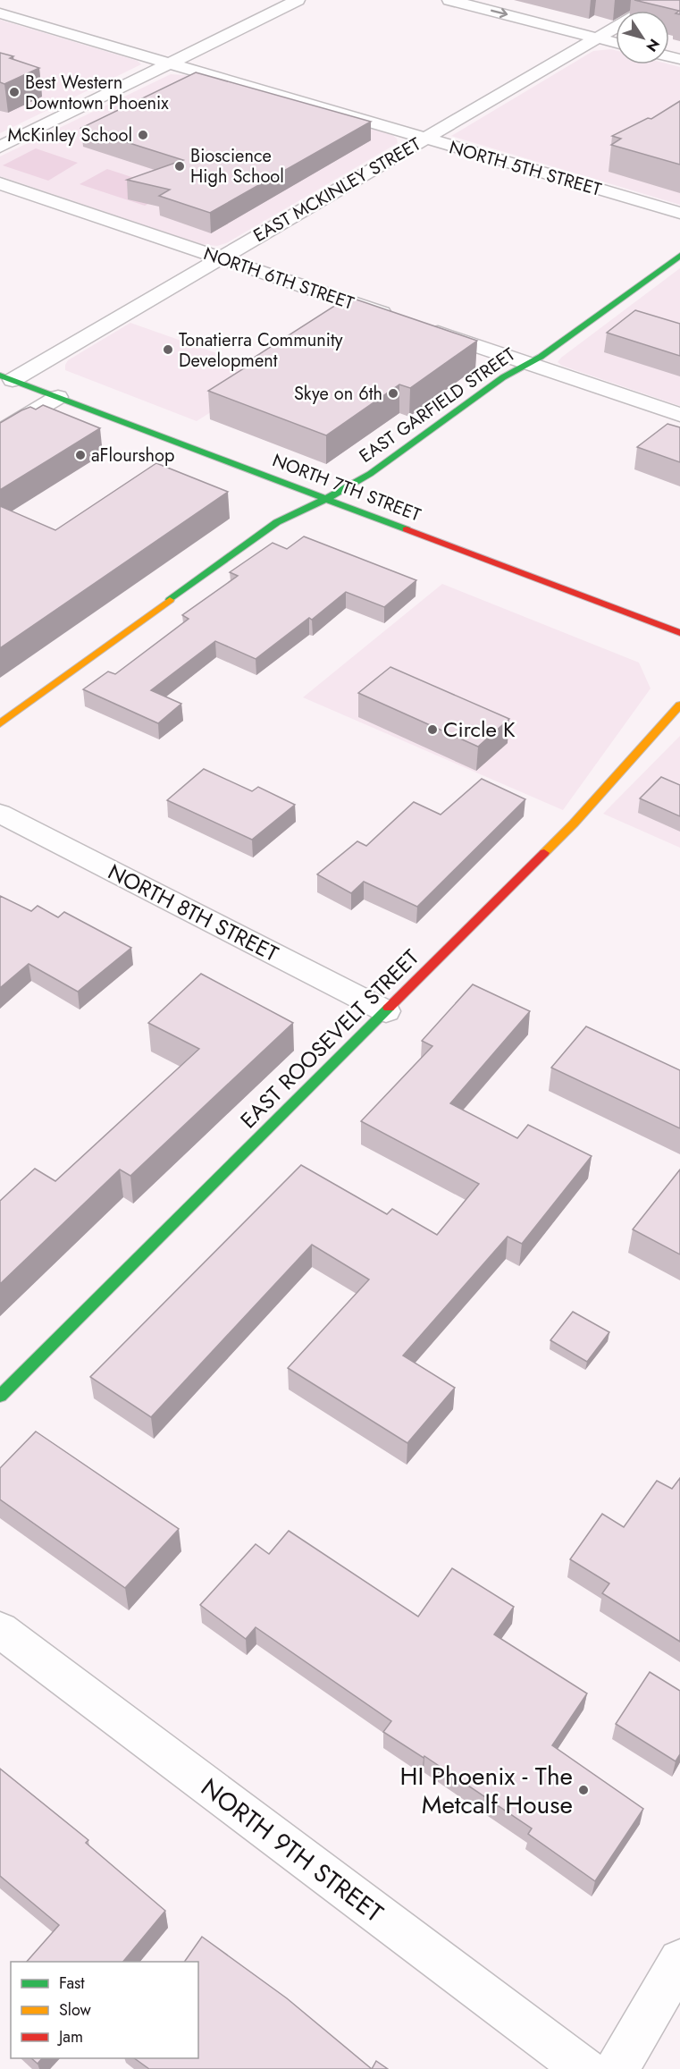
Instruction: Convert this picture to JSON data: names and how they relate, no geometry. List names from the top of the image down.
{
  "streets": {
    "street": [
      "NORTH 5TH STREET",
      "EAST MCKINLEY STREET",
      "NORTH 6TH STREET",
      "EAST GARFIELD STREET",
      "NORTH 7TH STREET",
      "NORTH 8TH STREET",
      "EAST ROOSEVELT STREET",
      "NORTH 9TH STREET"
    ]
  },
  "crossings": [
    ["NORTH 5TH STREET", "EAST MCKINLEY STREET"],
    ["EAST MCKINLEY STREET", "NORTH 6TH STREET"],
    ["EAST MCKINLEY STREET", "NORTH 7TH STREET"],
    ["EAST GARFIELD STREET", "NORTH 7TH STREET"],
    ["NORTH 8TH STREET", "EAST ROOSEVELT STREET"]
  ],
  "places": [
    "Best Western Downtown Phoenix",
    "McKinley School",
    "Bioscience High School",
    "Tonatierra Community Development",
    "Skye on 6th",
    "aFlourshop",
    "Circle K",
    "HI Phoenix - The Metcalf House"
  ],
  "legend": ["Fast", "Slow", "Jam"],
  "north": "bottom right"
}
